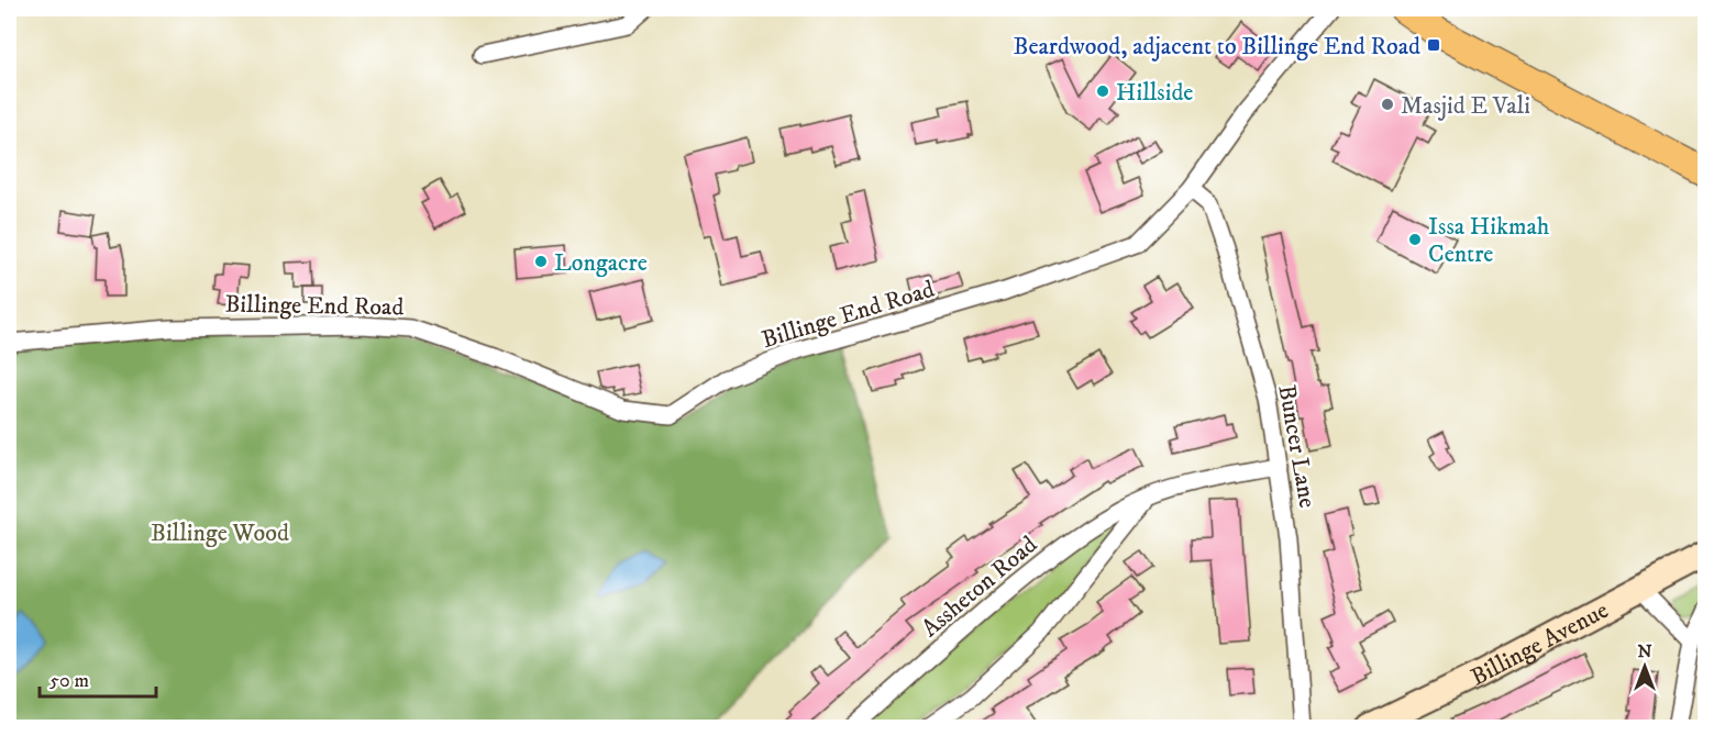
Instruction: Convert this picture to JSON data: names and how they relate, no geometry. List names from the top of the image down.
{
  "streets": {
    "main road": ["Billinge Avenue"],
    "street": ["Billinge End Road", "Buncer Lane", "Assheton Road"]
  },
  "crossings": [
    ["Billinge End Road", "Buncer Lane"],
    ["Buncer Lane", "Assheton Road"]
  ],
  "parks": ["Billinge Wood"],
  "places": {
    "transit": ["Beardwood, adjacent to Billinge End Road"],
    "other": [
      "Hillside",
      "Masjid E Vali",
      "Issa Hikmah Centre",
      "Longacre"
    ]
  },
  "scale_bar": "50 m",
  "north": "top"
}
